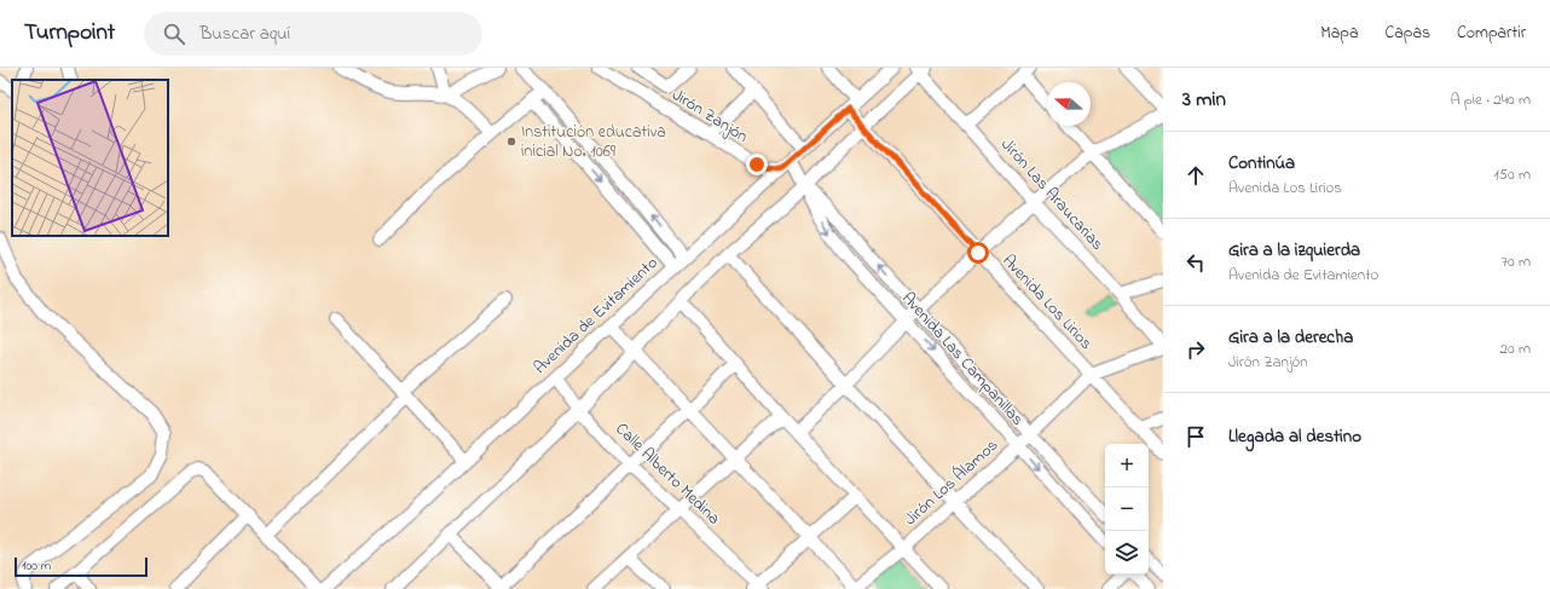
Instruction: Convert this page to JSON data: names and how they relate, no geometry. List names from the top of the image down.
{
  "streets": {
    "street": [
      "Jirón Zanjón",
      "Jirón Las Araucarias",
      "Avenida Los Lirios",
      "Avenida de Evitamiento",
      "Avenida Las Campanillas",
      "Calle Alberto Medina",
      "Jirón Los Álamos"
    ]
  },
  "crossings": [
    ["Jirón Zanjón", "Avenida de Evitamiento"],
    ["Jirón Las Araucarias", "Jirón Los Álamos"],
    ["Avenida Los Lirios", "Avenida de Evitamiento"],
    ["Avenida Los Lirios", "Jirón Los Álamos"],
    ["Avenida de Evitamiento", "Avenida Las Campanillas"],
    ["Avenida de Evitamiento", "Calle Alberto Medina"],
    ["Avenida Las Campanillas", "Jirón Los Álamos"]
  ],
  "places": ["Institución educativa inicial No. 1069"],
  "scale_bar": "100 m",
  "north": "left",
  "page": {
    "header": "Turnpoint",
    "search": "Buscar aquí",
    "nav": ["Mapa", "Capas", "Compartir"],
    "heading": ["3 min", "A pie · 240 m"],
    "list": [
      ["Continúa", "Avenida Los Lirios", "150 m"],
      ["Gira a la izquierda", "Avenida de Evitamiento", "70 m"],
      ["Gira a la derecha", "Jirón Zanjón", "20 m"],
      "Llegada al destino"
    ],
    "map_buttons": ["+", "−"],
    "scale": "100 m"
  }
}
